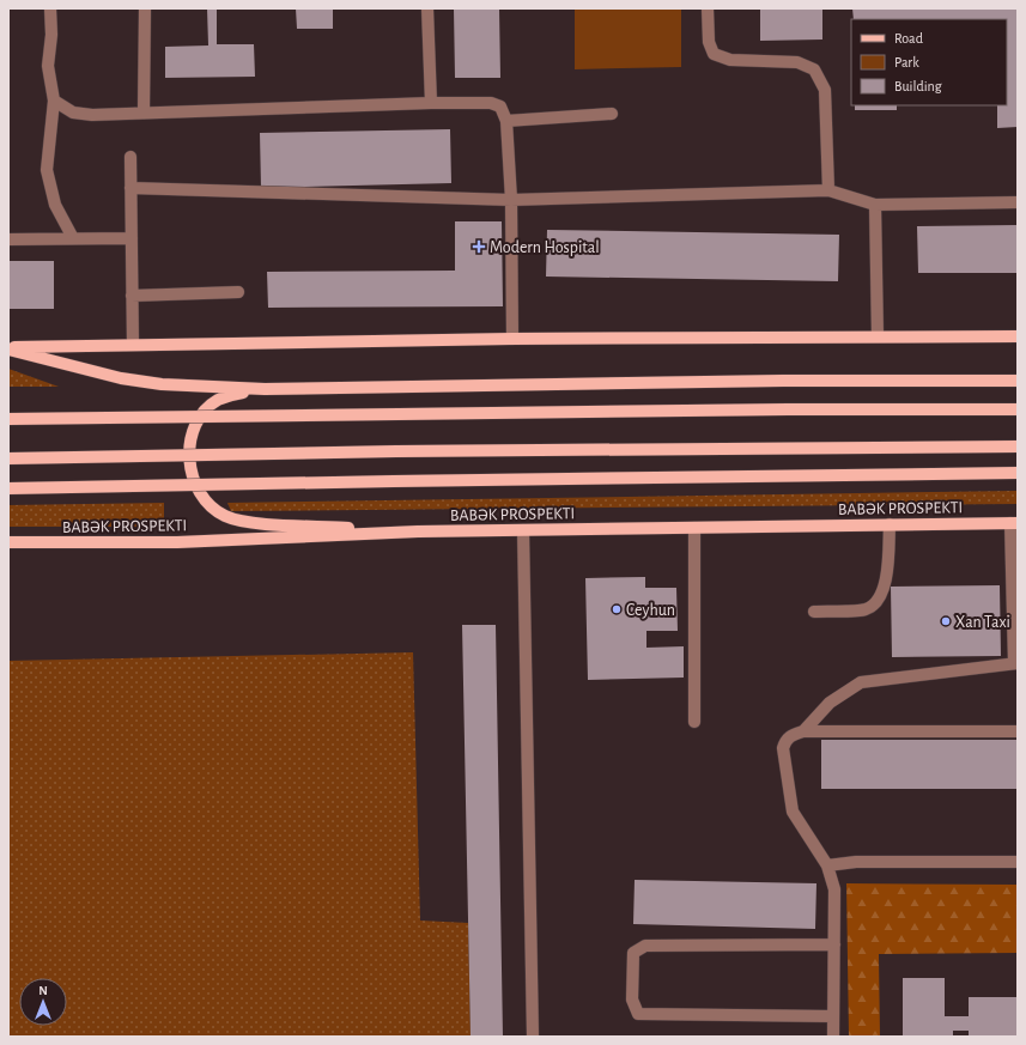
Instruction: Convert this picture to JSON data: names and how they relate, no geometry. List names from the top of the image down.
{
  "streets": {
    "main road": ["BABƏK PROSPEKTI"]
  },
  "places": {
    "health": ["Modern Hospital"],
    "other": ["Ceyhun", "Xan Taxi"]
  },
  "legend": ["Road", "Park", "Building"],
  "north": "top"
}
